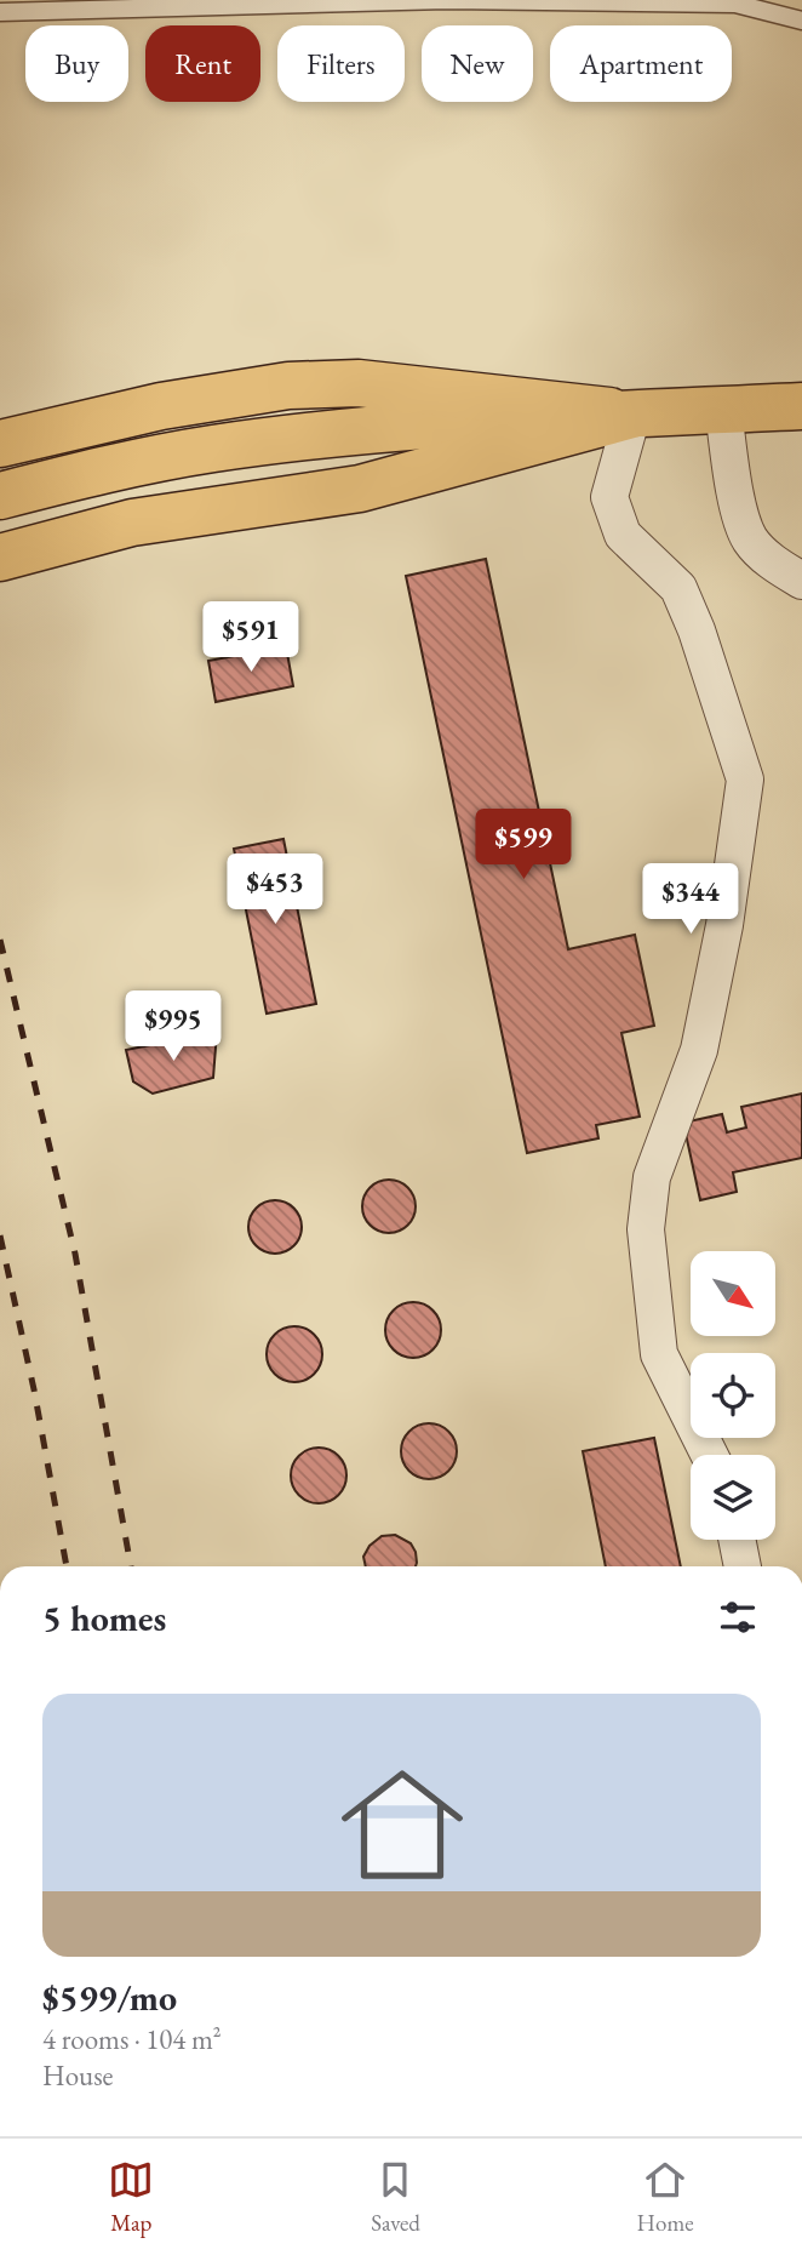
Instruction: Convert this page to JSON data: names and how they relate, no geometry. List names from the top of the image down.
{
  "north": "bottom right",
  "page": {
    "chip": [
      "Buy",
      "Rent",
      "Filters",
      "New",
      "Apartment"
    ],
    "price": [
      "$591",
      "$599",
      "$453",
      "$344",
      "$995"
    ],
    "heading": "5 homes",
    "list": [
      {
        "name": "$599/mo",
        "note": "4 rooms · 104 m² · House"
      }
    ],
    "tabs": ["Map", "Saved", "Home"]
  }
}
